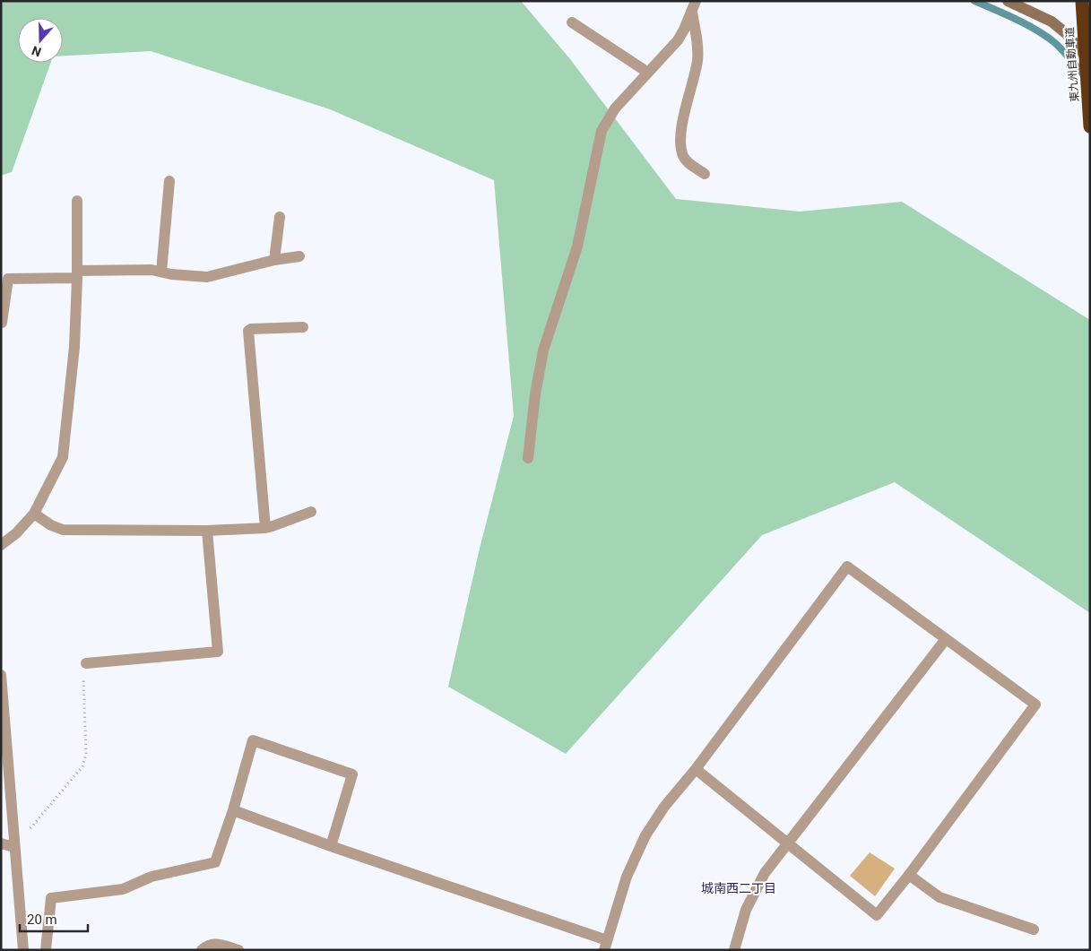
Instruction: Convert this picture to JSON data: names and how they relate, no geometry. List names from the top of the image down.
{
  "streets": {
    "highway": ["東九州自動車道"]
  },
  "districts": ["城南西二丁目"],
  "scale_bar": "20 m",
  "north": "bottom"
}
